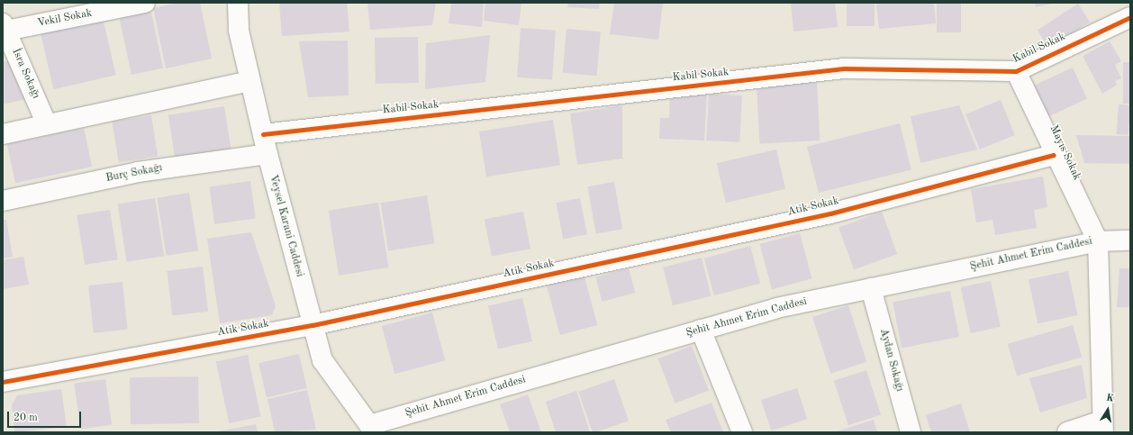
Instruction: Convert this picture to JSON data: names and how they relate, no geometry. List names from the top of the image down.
{
  "streets": {
    "street": [
      "Vekil Sokak",
      "Kabil Sokak",
      "İsra Sokağı",
      "Mayıs Sokak",
      "Burç Sokağı",
      "Atik Sokak",
      "Veysel Karani Caddesi",
      "Şehit Ahmet Erim Caddesi",
      "Aydan Sokağı"
    ]
  },
  "crossings": [
    ["Vekil Sokak", "İsra Sokağı"],
    ["Kabil Sokak", "Mayıs Sokak"],
    ["Kabil Sokak", "Veysel Karani Caddesi"],
    ["Mayıs Sokak", "Atik Sokak"],
    ["Mayıs Sokak", "Şehit Ahmet Erim Caddesi"],
    ["Burç Sokağı", "Veysel Karani Caddesi"],
    ["Atik Sokak", "Veysel Karani Caddesi"],
    ["Veysel Karani Caddesi", "Şehit Ahmet Erim Caddesi"],
    ["Şehit Ahmet Erim Caddesi", "Aydan Sokağı"]
  ],
  "scale_bar": "20 m",
  "north": "top"
}
